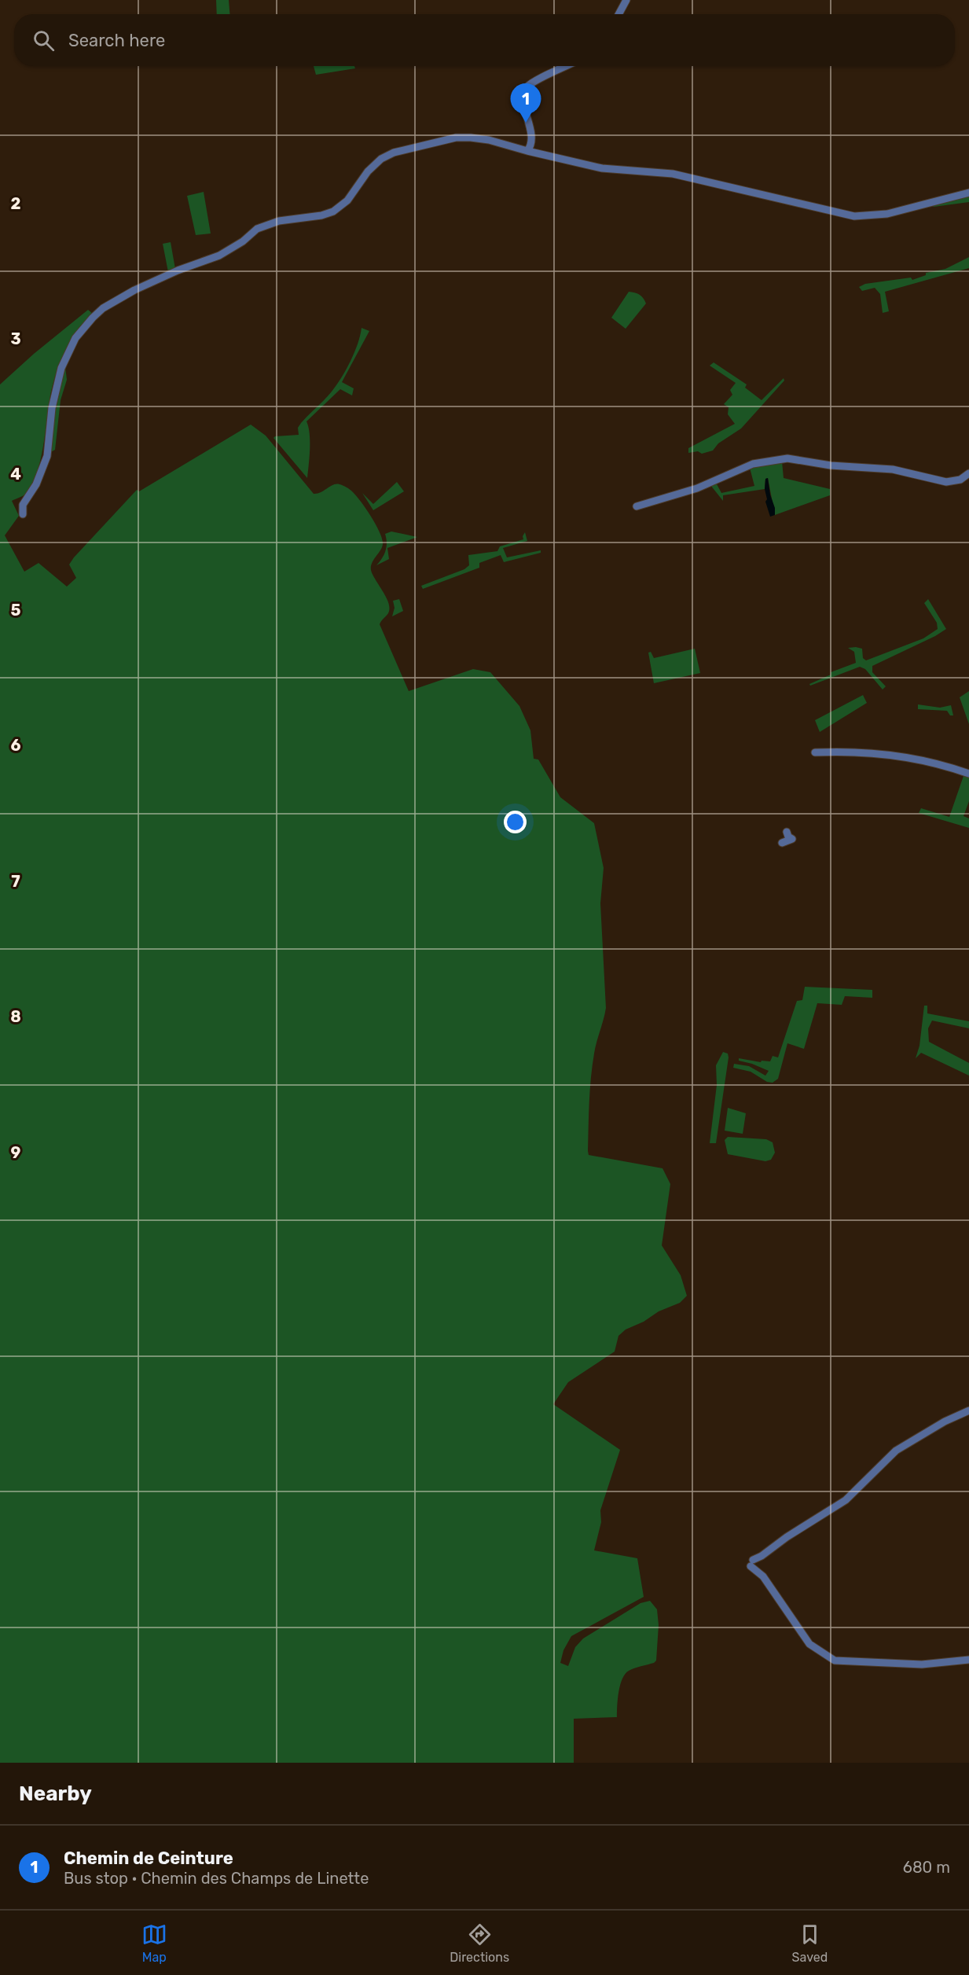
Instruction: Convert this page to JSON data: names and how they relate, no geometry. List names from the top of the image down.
{
  "page": {
    "search": "Search here",
    "pins": "1",
    "heading": "Nearby",
    "list": [
      {
        "mark": "1",
        "name": "Chemin de Ceinture",
        "note": "Bus stop · Chemin des Champs de Linette",
        "value": "680 m"
      }
    ],
    "nav": ["Map", "Directions", "Saved"]
  },
  "grid": {
    "rows": [
      "2",
      "3",
      "4",
      "5",
      "6",
      "7",
      "8",
      "9"
    ]
  }
}
